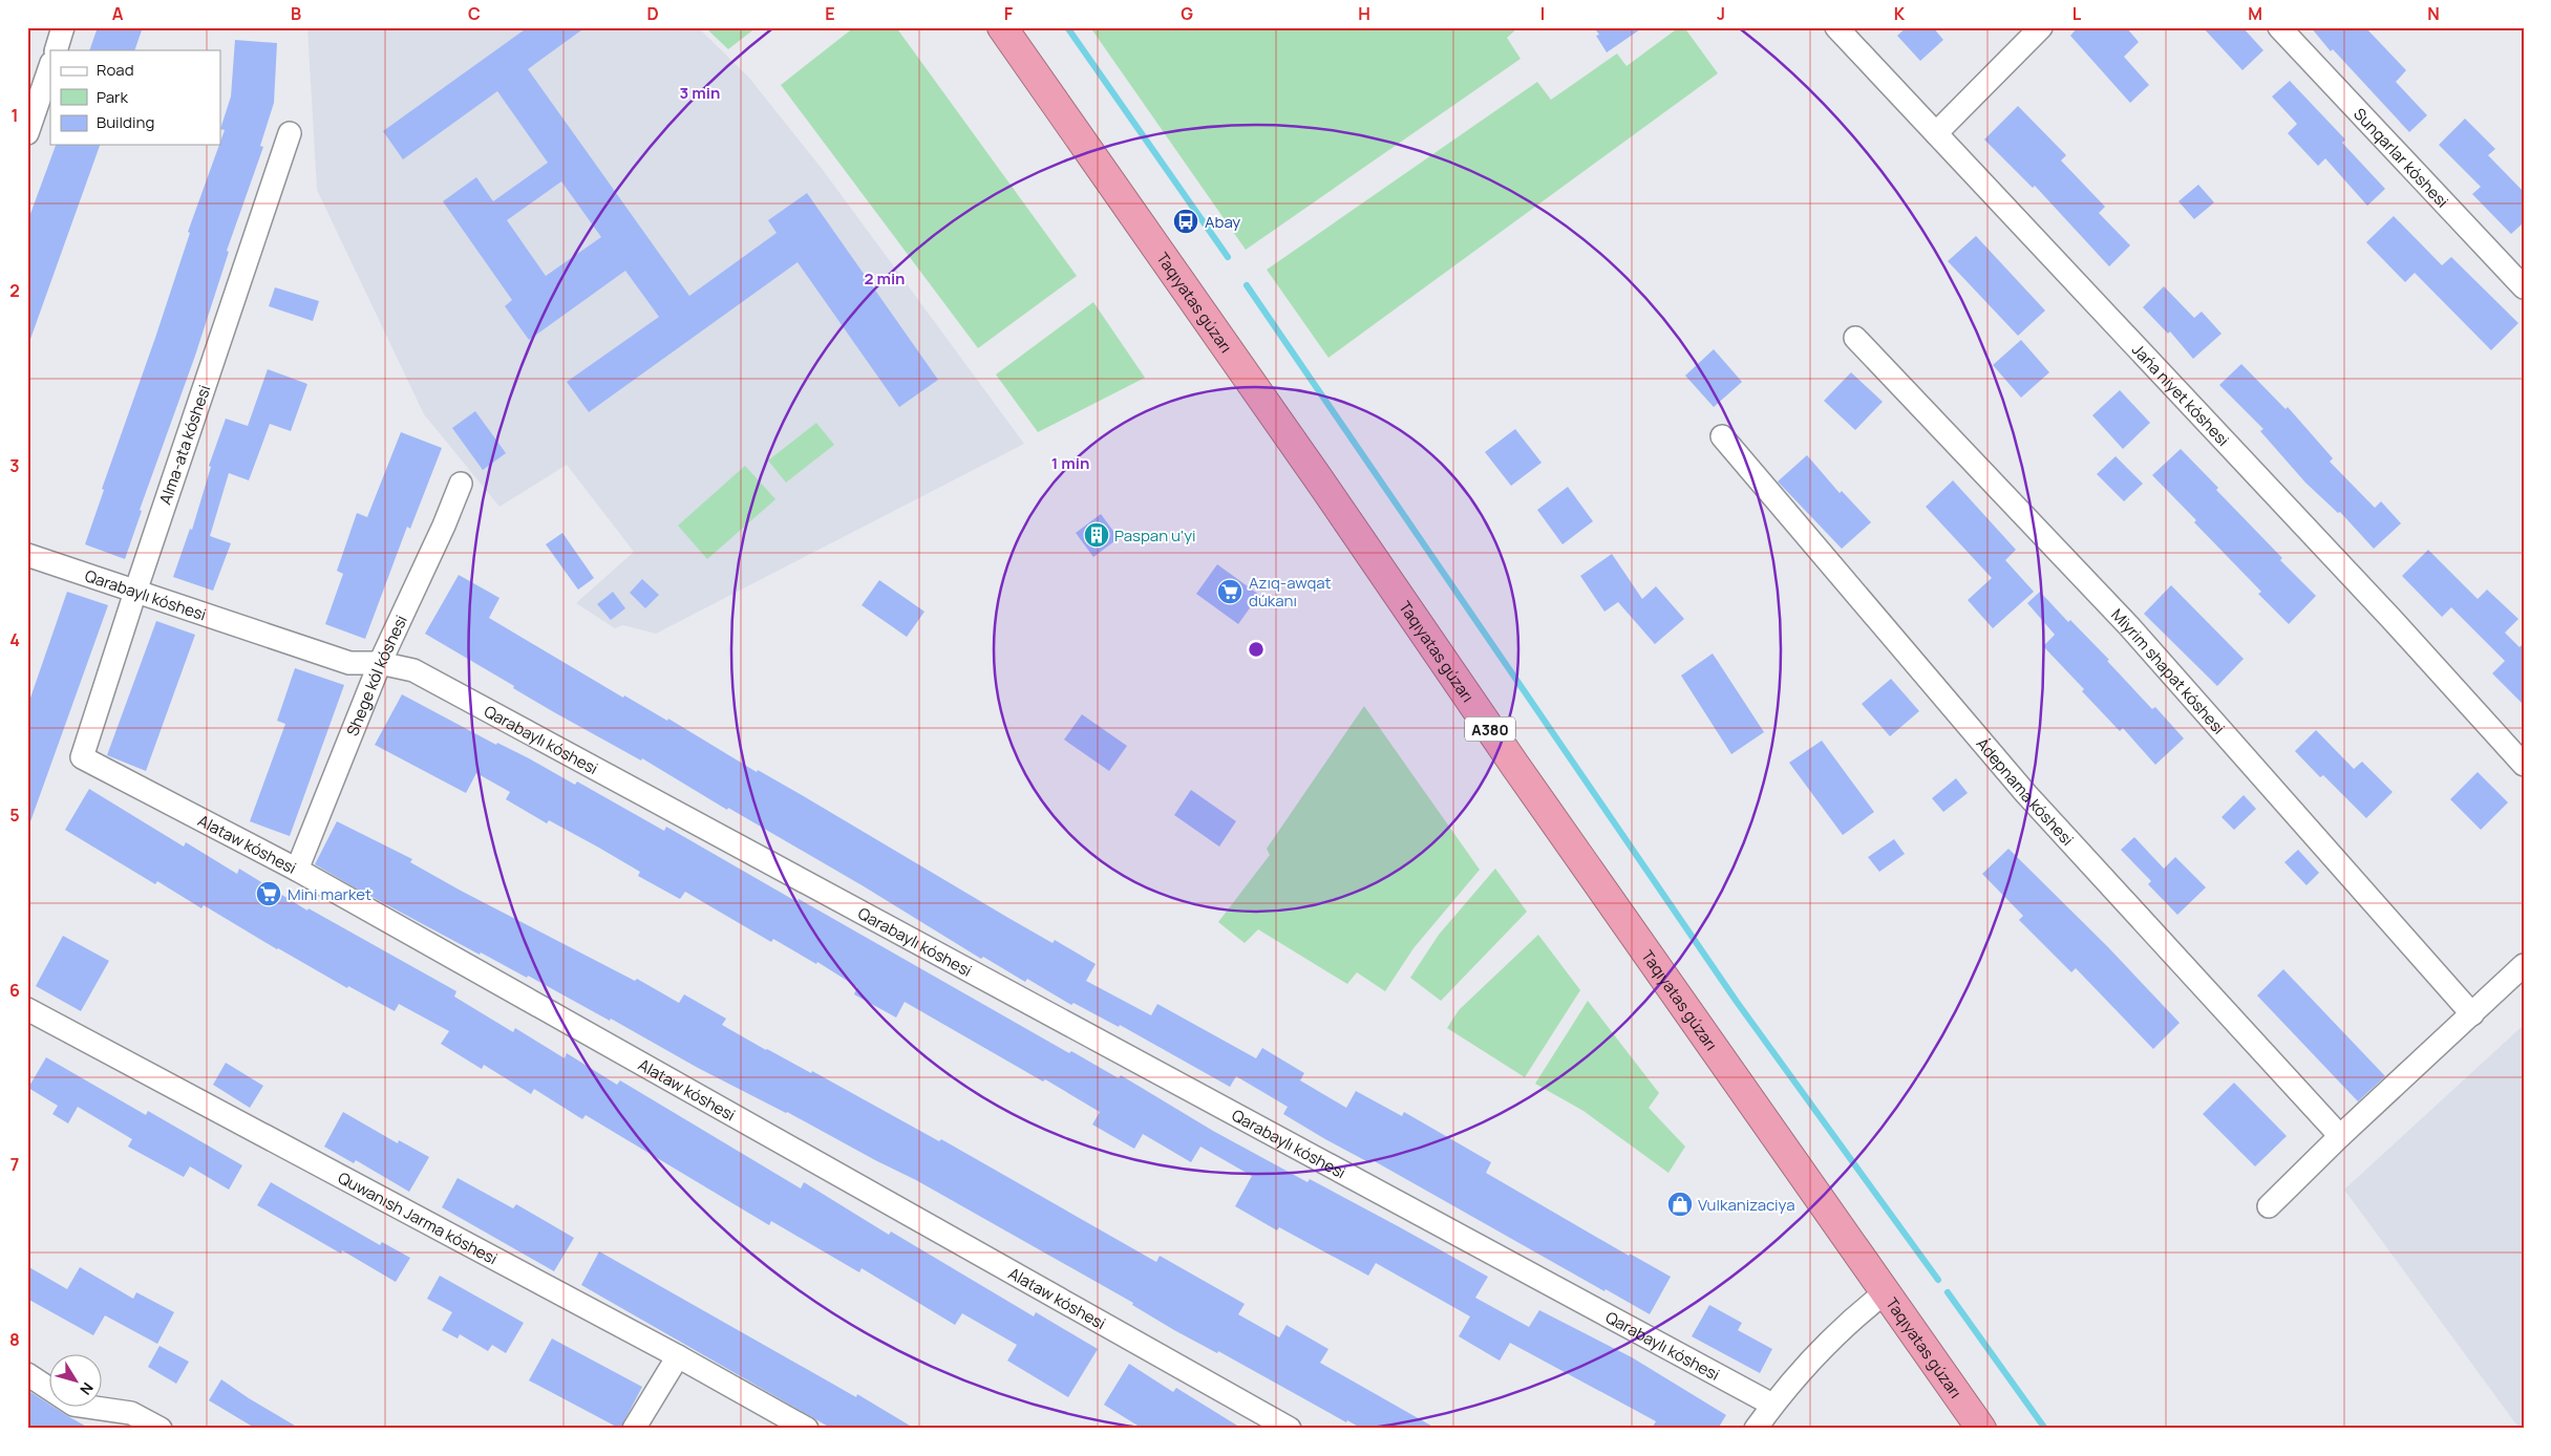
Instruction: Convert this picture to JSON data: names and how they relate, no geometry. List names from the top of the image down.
{
  "streets": {
    "highway": ["Taqıyatas gúzarı", "A380"],
    "street": [
      "Sunqarlar kóshesi",
      "Jańa niyet kóshesi",
      "Alma-ata kóshesi",
      "Qarabaylı kóshesi",
      "Miyrim shapat kóshesi",
      "Shege kól kóshesi",
      "Ádepnama kóshesi",
      "Alataw kóshesi",
      "Quwanısh Jarma kóshesi"
    ]
  },
  "crossings": [
    ["Alma-ata kóshesi", "Qarabaylı kóshesi"],
    ["Alma-ata kóshesi", "Alataw kóshesi"],
    ["Qarabaylı kóshesi", "Shege kól kóshesi"],
    ["Shege kól kóshesi", "Alataw kóshesi"]
  ],
  "places": {
    "bus stop": ["Abay"],
    "building": ["Paspan u'yi"],
    "supermarket": ["Azıq-awqat dúkanı", "Mini market"],
    "shop": ["Vulkanizaciya"]
  },
  "legend": ["Road", "Park", "Building"],
  "north": "bottom right",
  "grid": {
    "columns": [
      "A",
      "B",
      "C",
      "D",
      "E",
      "F",
      "G",
      "H",
      "I",
      "J",
      "K",
      "L",
      "M",
      "N"
    ],
    "rows": [
      "1",
      "2",
      "3",
      "4",
      "5",
      "6",
      "7",
      "8"
    ]
  },
  "rings": ["3 min", "2 min", "1 min"]
}
